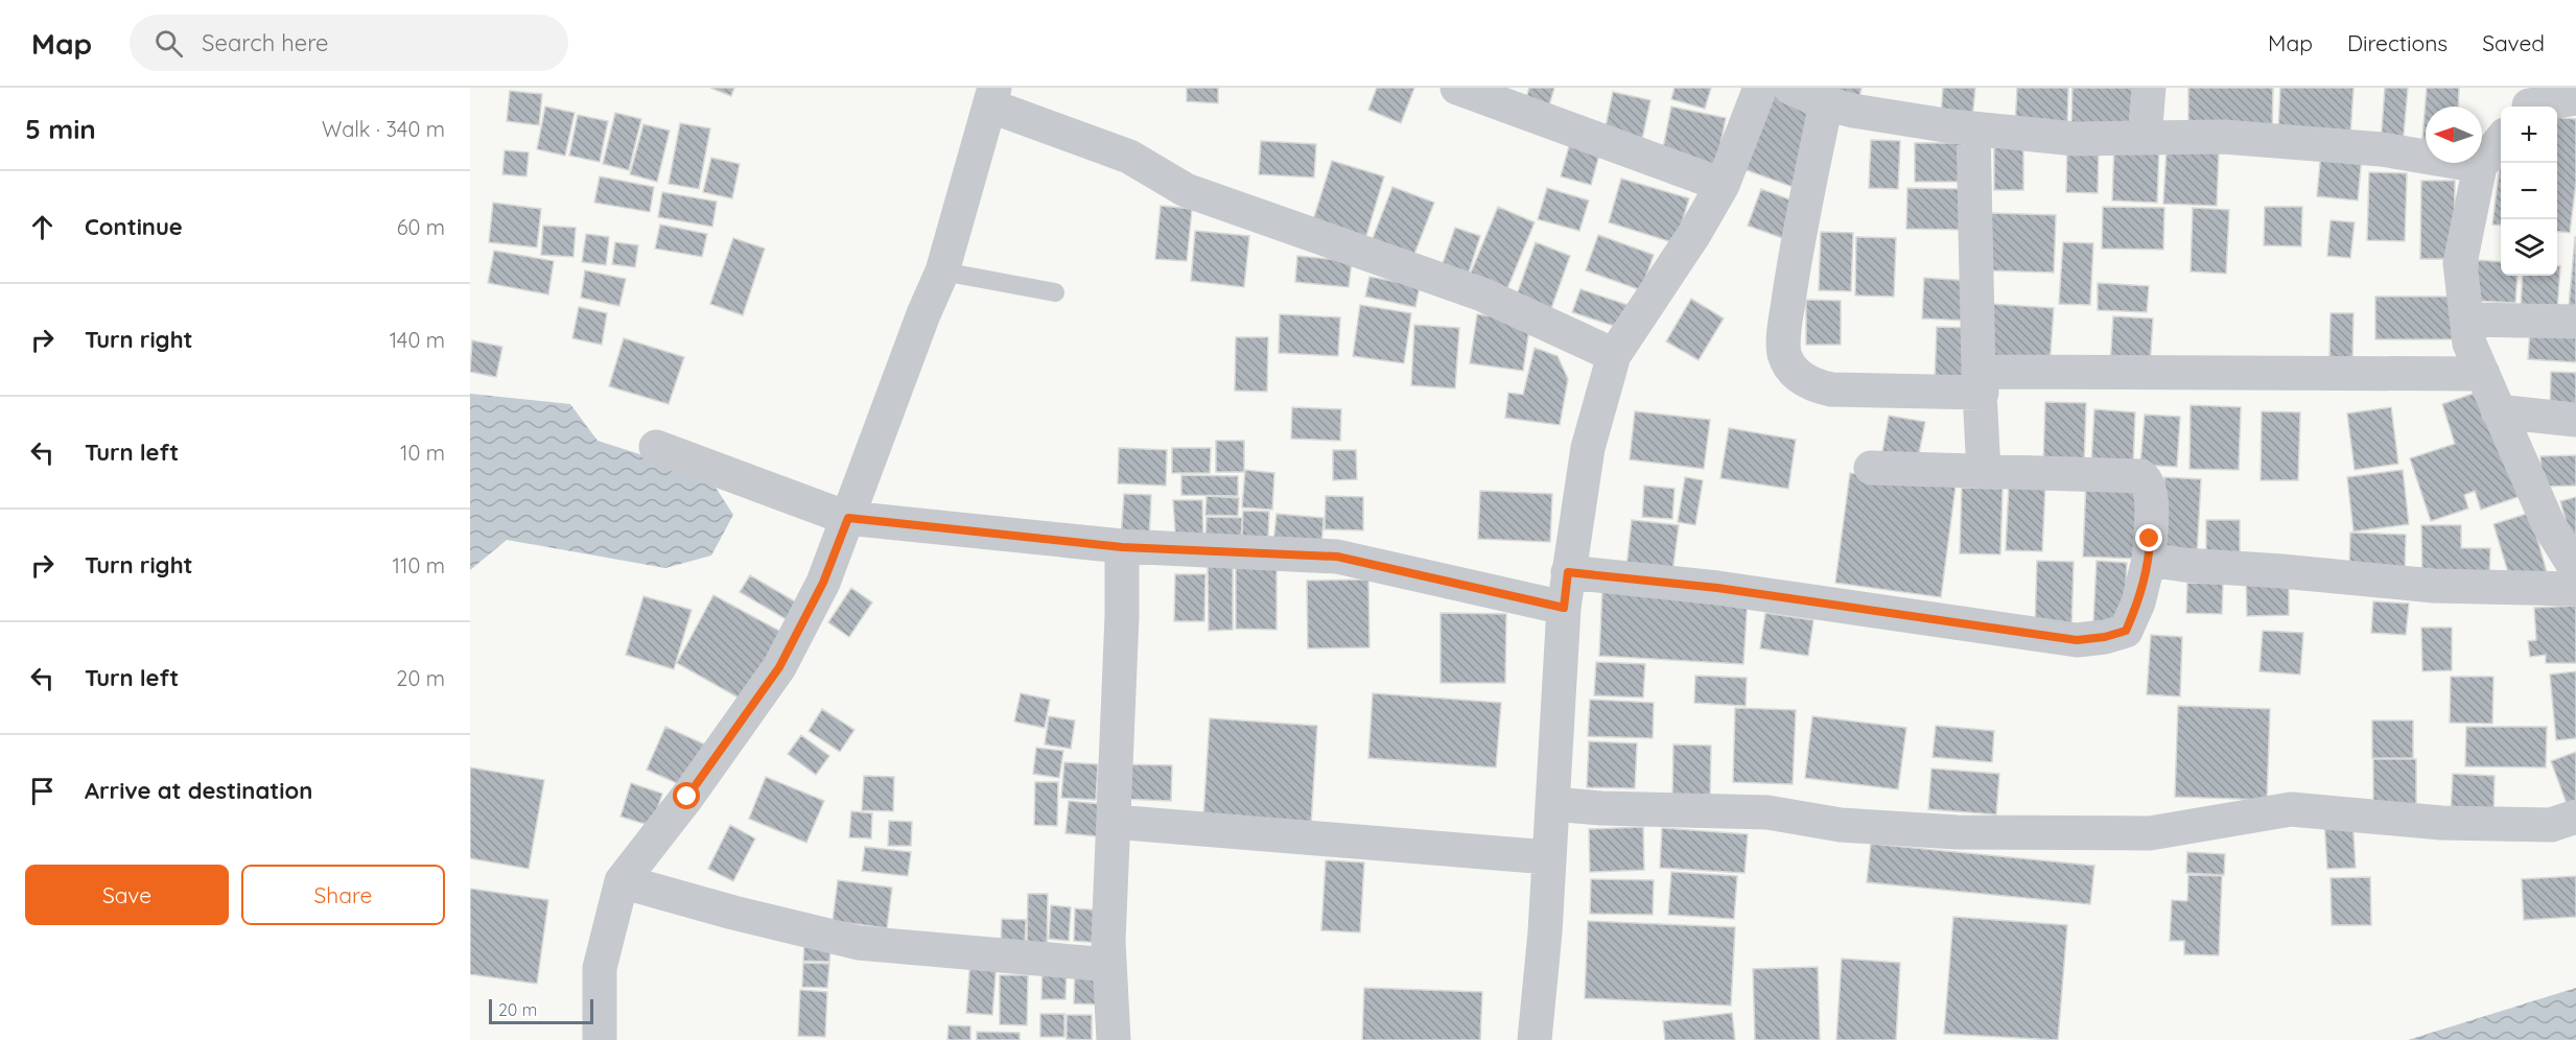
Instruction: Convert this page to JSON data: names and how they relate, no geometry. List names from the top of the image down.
{
  "scale_bar": "20 m",
  "north": "left",
  "page": {
    "header": "Map",
    "search": "Search here",
    "nav": ["Map", "Directions", "Saved"],
    "heading": ["5 min", "Walk · 340 m"],
    "map_buttons": ["+", "−"],
    "list": [
      ["Continue", "60 m"],
      ["Turn right", "140 m"],
      ["Turn left", "10 m"],
      ["Turn right", "110 m"],
      ["Turn left", "20 m"],
      "Arrive at destination"
    ],
    "buttons": ["Save", "Share"],
    "scale": "20 m"
  }
}
